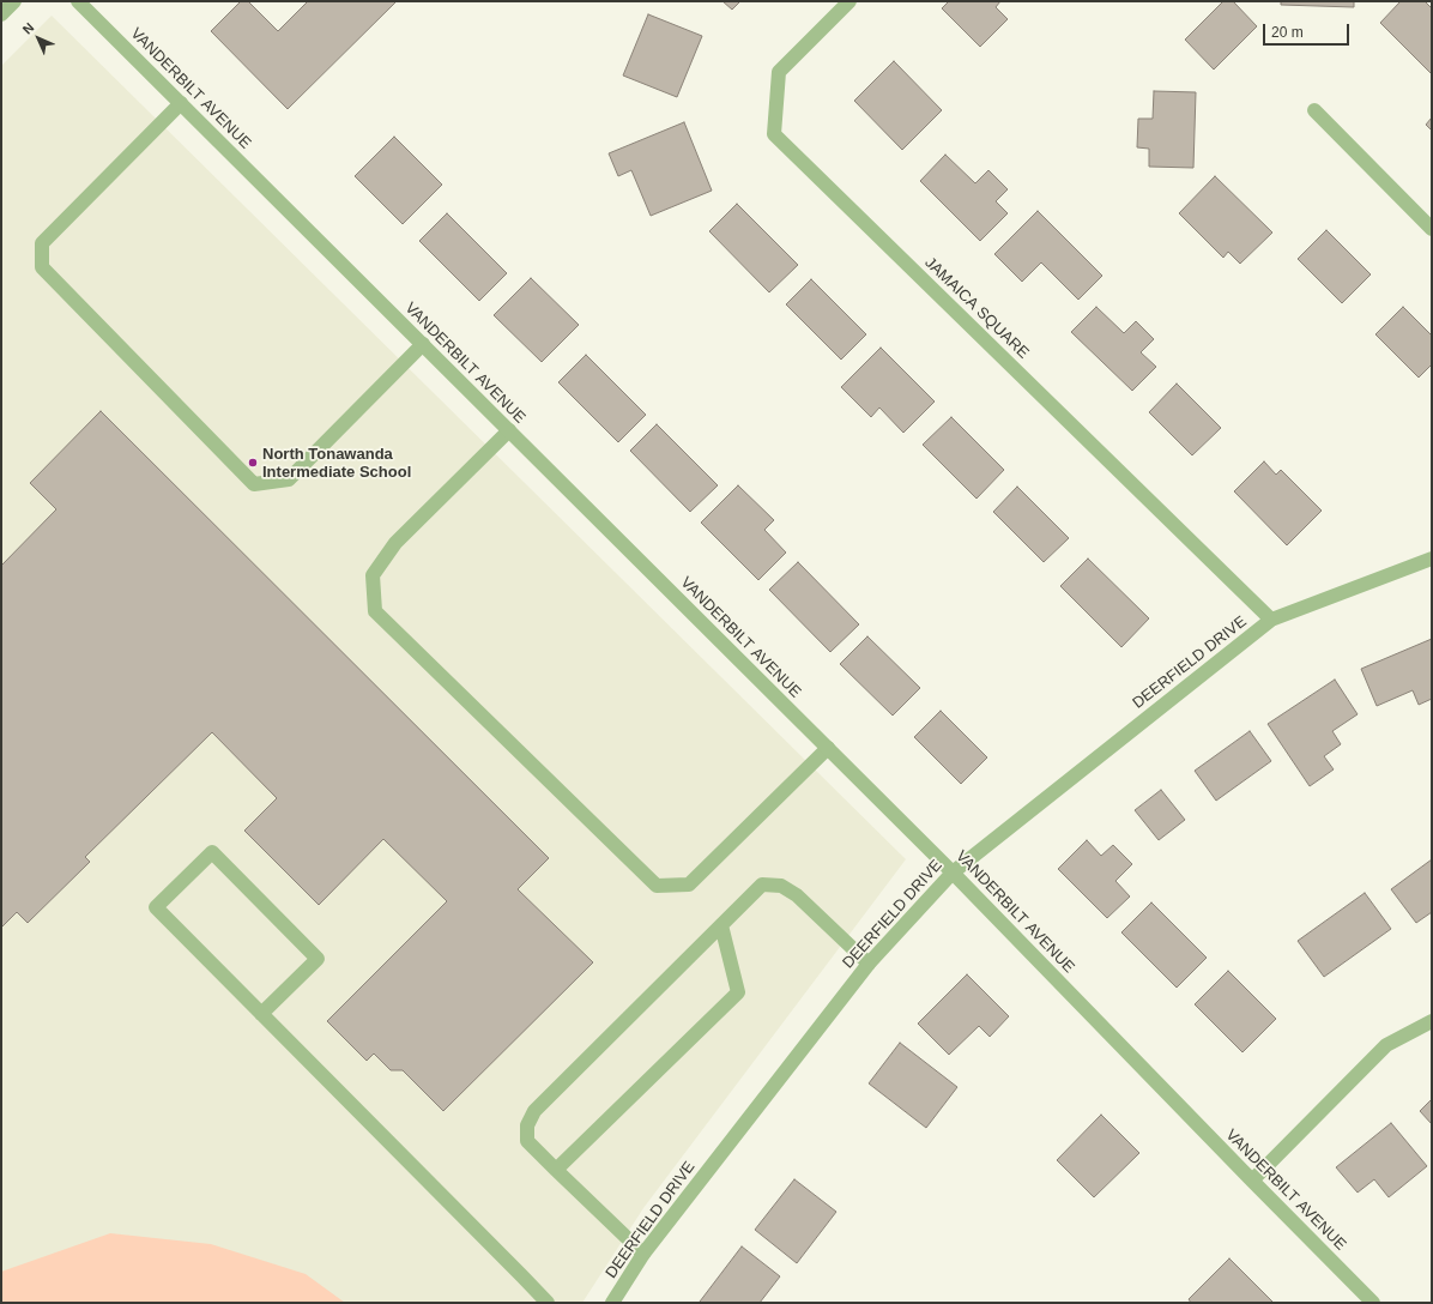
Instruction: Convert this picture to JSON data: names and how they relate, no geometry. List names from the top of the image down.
{
  "streets": {
    "street": ["VANDERBILT AVENUE", "JAMAICA SQUARE", "DEERFIELD DRIVE"]
  },
  "crossings": [
    ["VANDERBILT AVENUE", "DEERFIELD DRIVE"],
    ["JAMAICA SQUARE", "DEERFIELD DRIVE"]
  ],
  "places": ["North Tonawanda Intermediate School"],
  "scale_bar": "20 m",
  "north": "top left"
}
